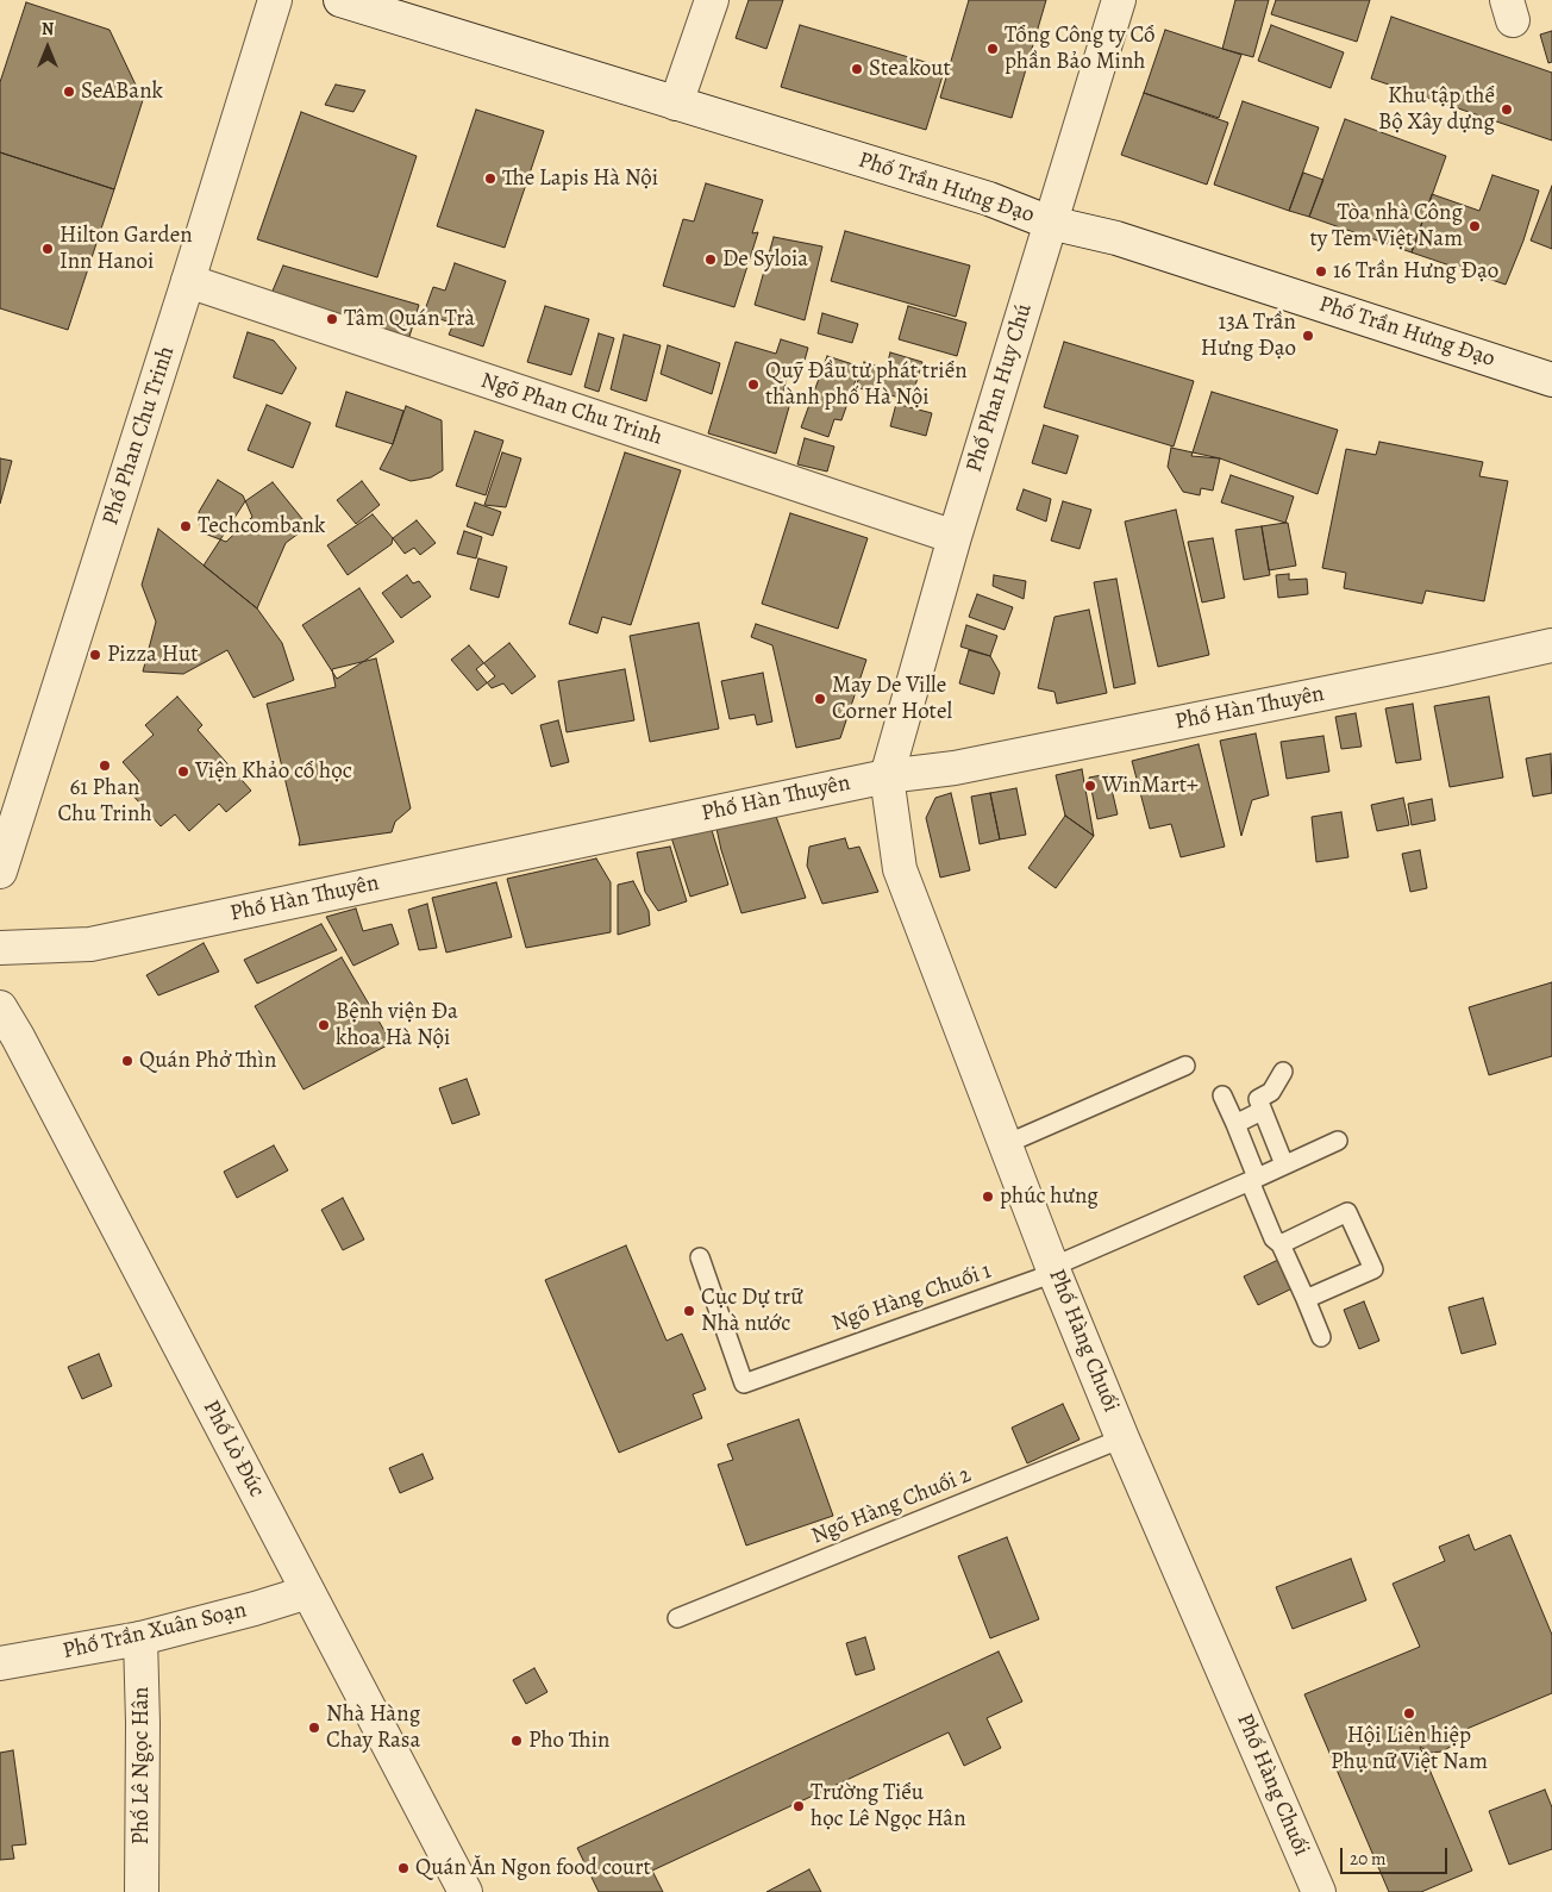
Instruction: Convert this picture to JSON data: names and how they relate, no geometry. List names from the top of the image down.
{
  "streets": {
    "street": [
      "Phố Trần Hưng Đạo",
      "Phố Phan Huy Chú",
      "Ngõ Phan Chu Trinh",
      "Phố Phan Chu Trinh",
      "Phố Hàn Thuyên",
      "Phố Hàng Chuối",
      "Phố Lò Đúc",
      "Phố Trần Xuân Soạn",
      "Phố Lê Ngọc Hân"
    ],
    "lane": ["Ngõ Hàng Chuối 1", "Ngõ Hàng Chuối 2"]
  },
  "crossings": [
    ["Phố Trần Hưng Đạo", "Phố Phan Huy Chú"],
    ["Phố Phan Huy Chú", "Ngõ Phan Chu Trinh"],
    ["Phố Phan Huy Chú", "Phố Hàn Thuyên"],
    ["Phố Phan Huy Chú", "Phố Hàng Chuối"],
    ["Ngõ Phan Chu Trinh", "Phố Phan Chu Trinh"],
    ["Phố Hàn Thuyên", "Phố Hàng Chuối"],
    ["Ngõ Hàng Chuối 1", "Phố Hàng Chuối"],
    ["Phố Hàng Chuối", "Ngõ Hàng Chuối 2"],
    ["Phố Lò Đúc", "Phố Trần Xuân Soạn"],
    ["Phố Trần Xuân Soạn", "Phố Lê Ngọc Hân"]
  ],
  "places": [
    "Tổng Công ty Cổ phần Bảo Minh",
    "Steakout",
    "SeABank",
    "Khu tập thể Bộ Xây dựng",
    "The Lapis Hà Nội",
    "Tòa nhà Công ty Tem Việt Nam",
    "Hilton Garden Inn Hanoi",
    "De Syloia",
    "16 Trần Hưng Đạo",
    "Tâm Quán Trà",
    "13A Trần Hưng Đạo",
    "Quỹ Đầu tư phát triển thành phố Hà Nội",
    "Techcombank",
    "Pizza Hut",
    "May De Ville Corner Hotel",
    "61 Phan Chu Trinh",
    "Viện Khảo cổ học",
    "WinMart+",
    "Bệnh viện Đa khoa Hà Nội",
    "Quán Phở Thìn",
    "phúc hưng",
    "Cục Dự trữ Nhà nước",
    "Hội Liên hiệp Phụ nữ Việt Nam",
    "Nhà Hàng Chay Rasa",
    "Pho Thin",
    "Trường Tiểu học Lê Ngọc Hân",
    "Quán Ăn Ngon food court"
  ],
  "scale_bar": "20 m",
  "north": "top"
}
